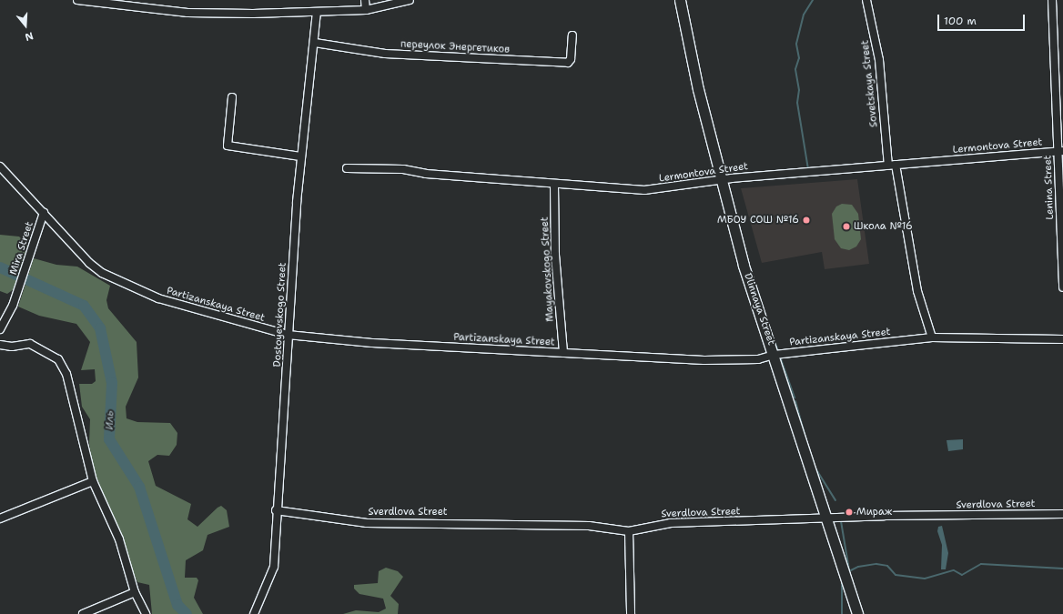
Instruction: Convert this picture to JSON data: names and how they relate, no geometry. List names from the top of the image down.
{
  "streets": {
    "main road": ["Dlinnaya Street"],
    "street": [
      "переулок Энергетиков",
      "Sovetskaya Street",
      "Lermontova Street",
      "Lenina Street",
      "Mira Street",
      "Mayakovskogo Street",
      "Partizanskaya Street",
      "Dostoyevskogo Street",
      "Sverdlova Street"
    ]
  },
  "crossings": [
    ["переулок Энергетиков", "Dostoyevskogo Street"],
    ["Sovetskaya Street", "Lermontova Street"],
    ["Sovetskaya Street", "Partizanskaya Street"],
    ["Lermontova Street", "Lenina Street"],
    ["Lermontova Street", "Mayakovskogo Street"],
    ["Lermontova Street", "Dlinnaya Street"],
    ["Mira Street", "Partizanskaya Street"],
    ["Mayakovskogo Street", "Partizanskaya Street"],
    ["Partizanskaya Street", "Dlinnaya Street"],
    ["Partizanskaya Street", "Dostoyevskogo Street"],
    ["Dlinnaya Street", "Sverdlova Street"],
    ["Dostoyevskogo Street", "Sverdlova Street"]
  ],
  "water": ["Иль"],
  "places": ["МБОУ СОШ №16", "Школа №16", "Мираж"],
  "scale_bar": "100 m",
  "north": "bottom"
}
